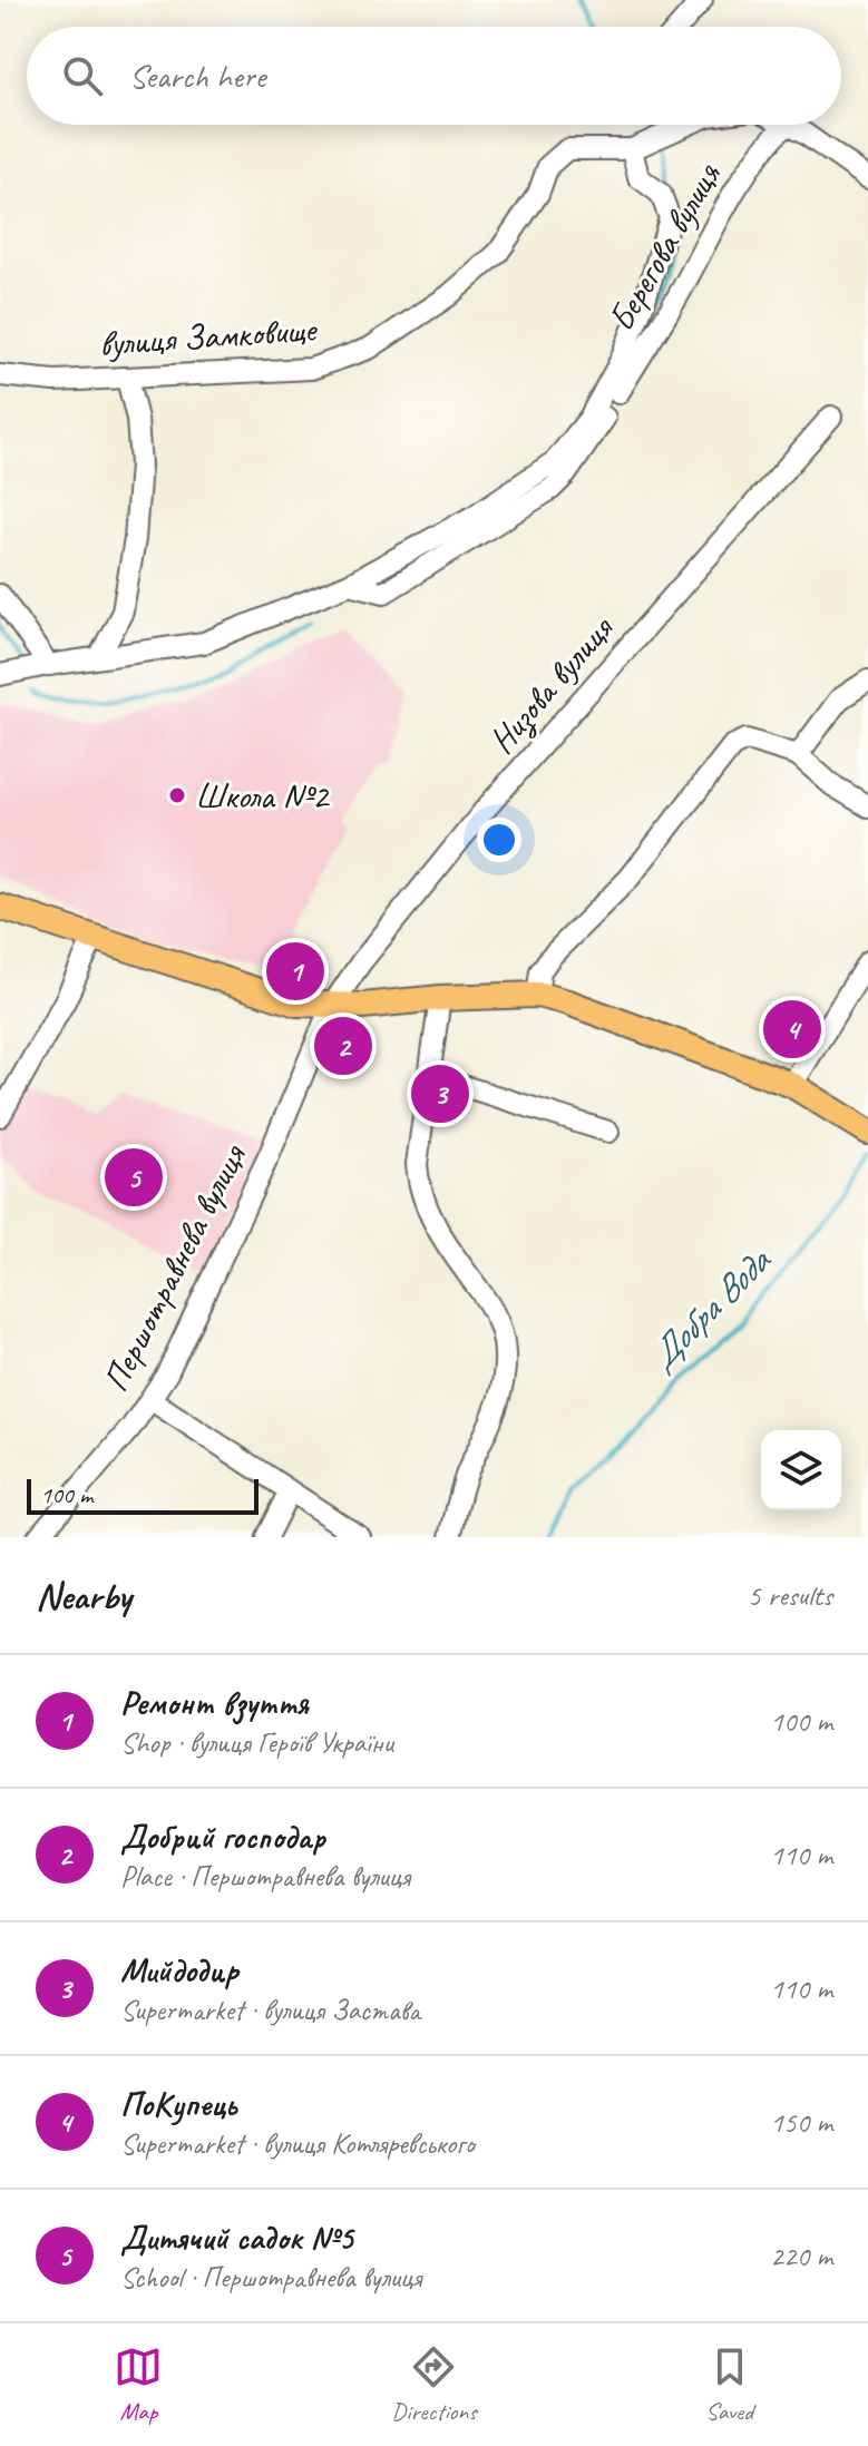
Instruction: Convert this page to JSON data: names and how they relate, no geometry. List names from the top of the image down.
{
  "streets": {
    "street": [
      "Берегова вулиця",
      "вулиця Замковище",
      "Низова вулиця",
      "Першотравнева вулиця"
    ]
  },
  "crossings": [
    ["Берегова вулиця", "вулиця Замковище"],
    ["Низова вулиця", "Першотравнева вулиця"]
  ],
  "water": ["Добра Вода"],
  "places": ["Школа №2"],
  "scale_bar": "100 m",
  "page": {
    "search": "Search here",
    "pins": [
      "1",
      "4",
      "2",
      "3",
      "5"
    ],
    "scale": "100 m",
    "heading": ["Nearby", "5 results"],
    "list": [
      {
        "mark": "1",
        "name": "Ремонт взуття",
        "note": "Shop · вулиця Героїв України",
        "value": "100 m"
      },
      {
        "mark": "2",
        "name": "Добрий господар",
        "note": "Place · Першотравнева вулиця",
        "value": "110 m"
      },
      {
        "mark": "3",
        "name": "Мийдодир",
        "note": "Supermarket · вулиця Застава",
        "value": "110 m"
      },
      {
        "mark": "4",
        "name": "ПоКупець",
        "note": "Supermarket · вулиця Котляревського",
        "value": "150 m"
      },
      {
        "mark": "5",
        "name": "Дитячий садок №5",
        "note": "School · Першотравнева вулиця",
        "value": "220 m"
      }
    ],
    "nav": ["Map", "Directions", "Saved"]
  }
}
